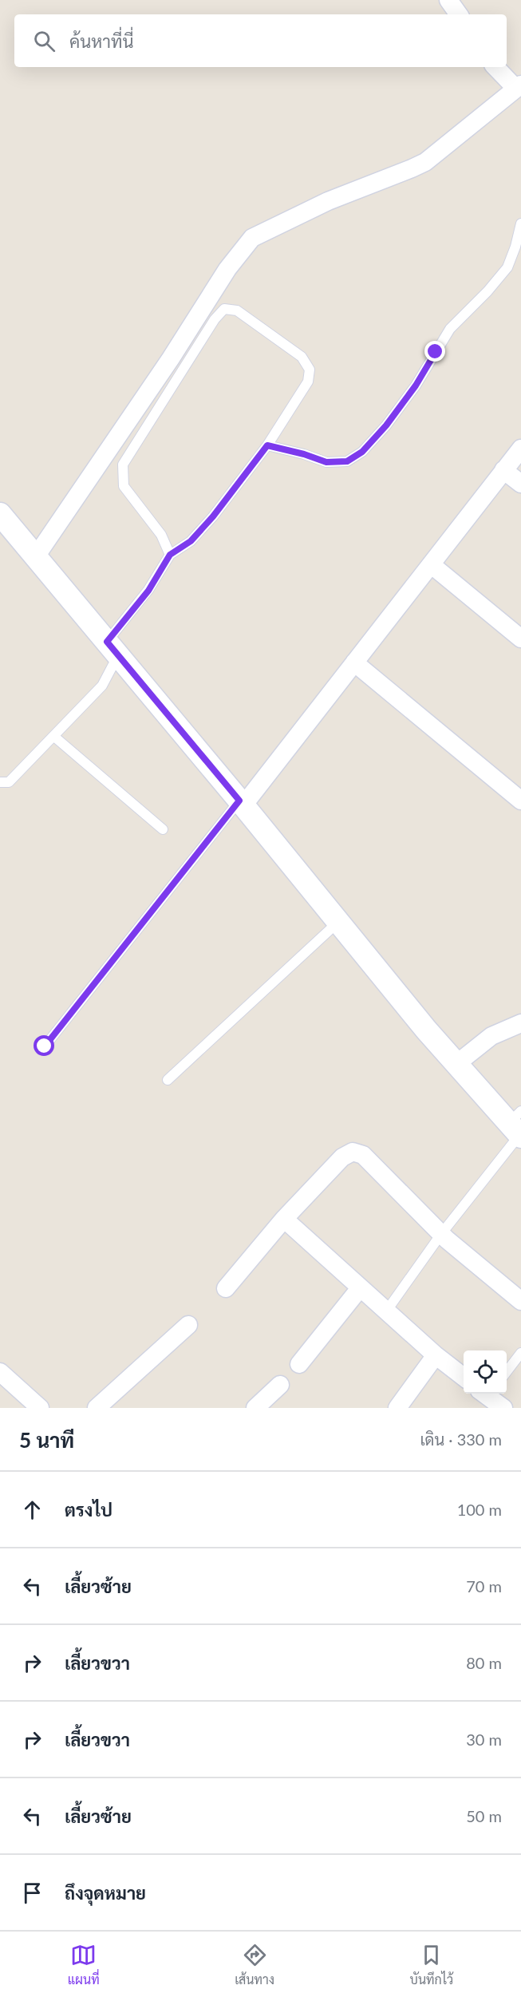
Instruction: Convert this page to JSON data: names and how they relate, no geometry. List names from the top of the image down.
{
  "page": {
    "search": "ค้นหาที่นี่",
    "heading": ["5 นาที", "เดิน · 330 m"],
    "list": [
      ["ตรงไป", "100 m"],
      ["เลี้ยวซ้าย", "70 m"],
      ["เลี้ยวขวา", "80 m"],
      ["เลี้ยวขวา", "30 m"],
      ["เลี้ยวซ้าย", "50 m"],
      "ถึงจุดหมาย"
    ],
    "nav": ["แผนที่", "เส้นทาง", "บันทึกไว้"]
  }
}
